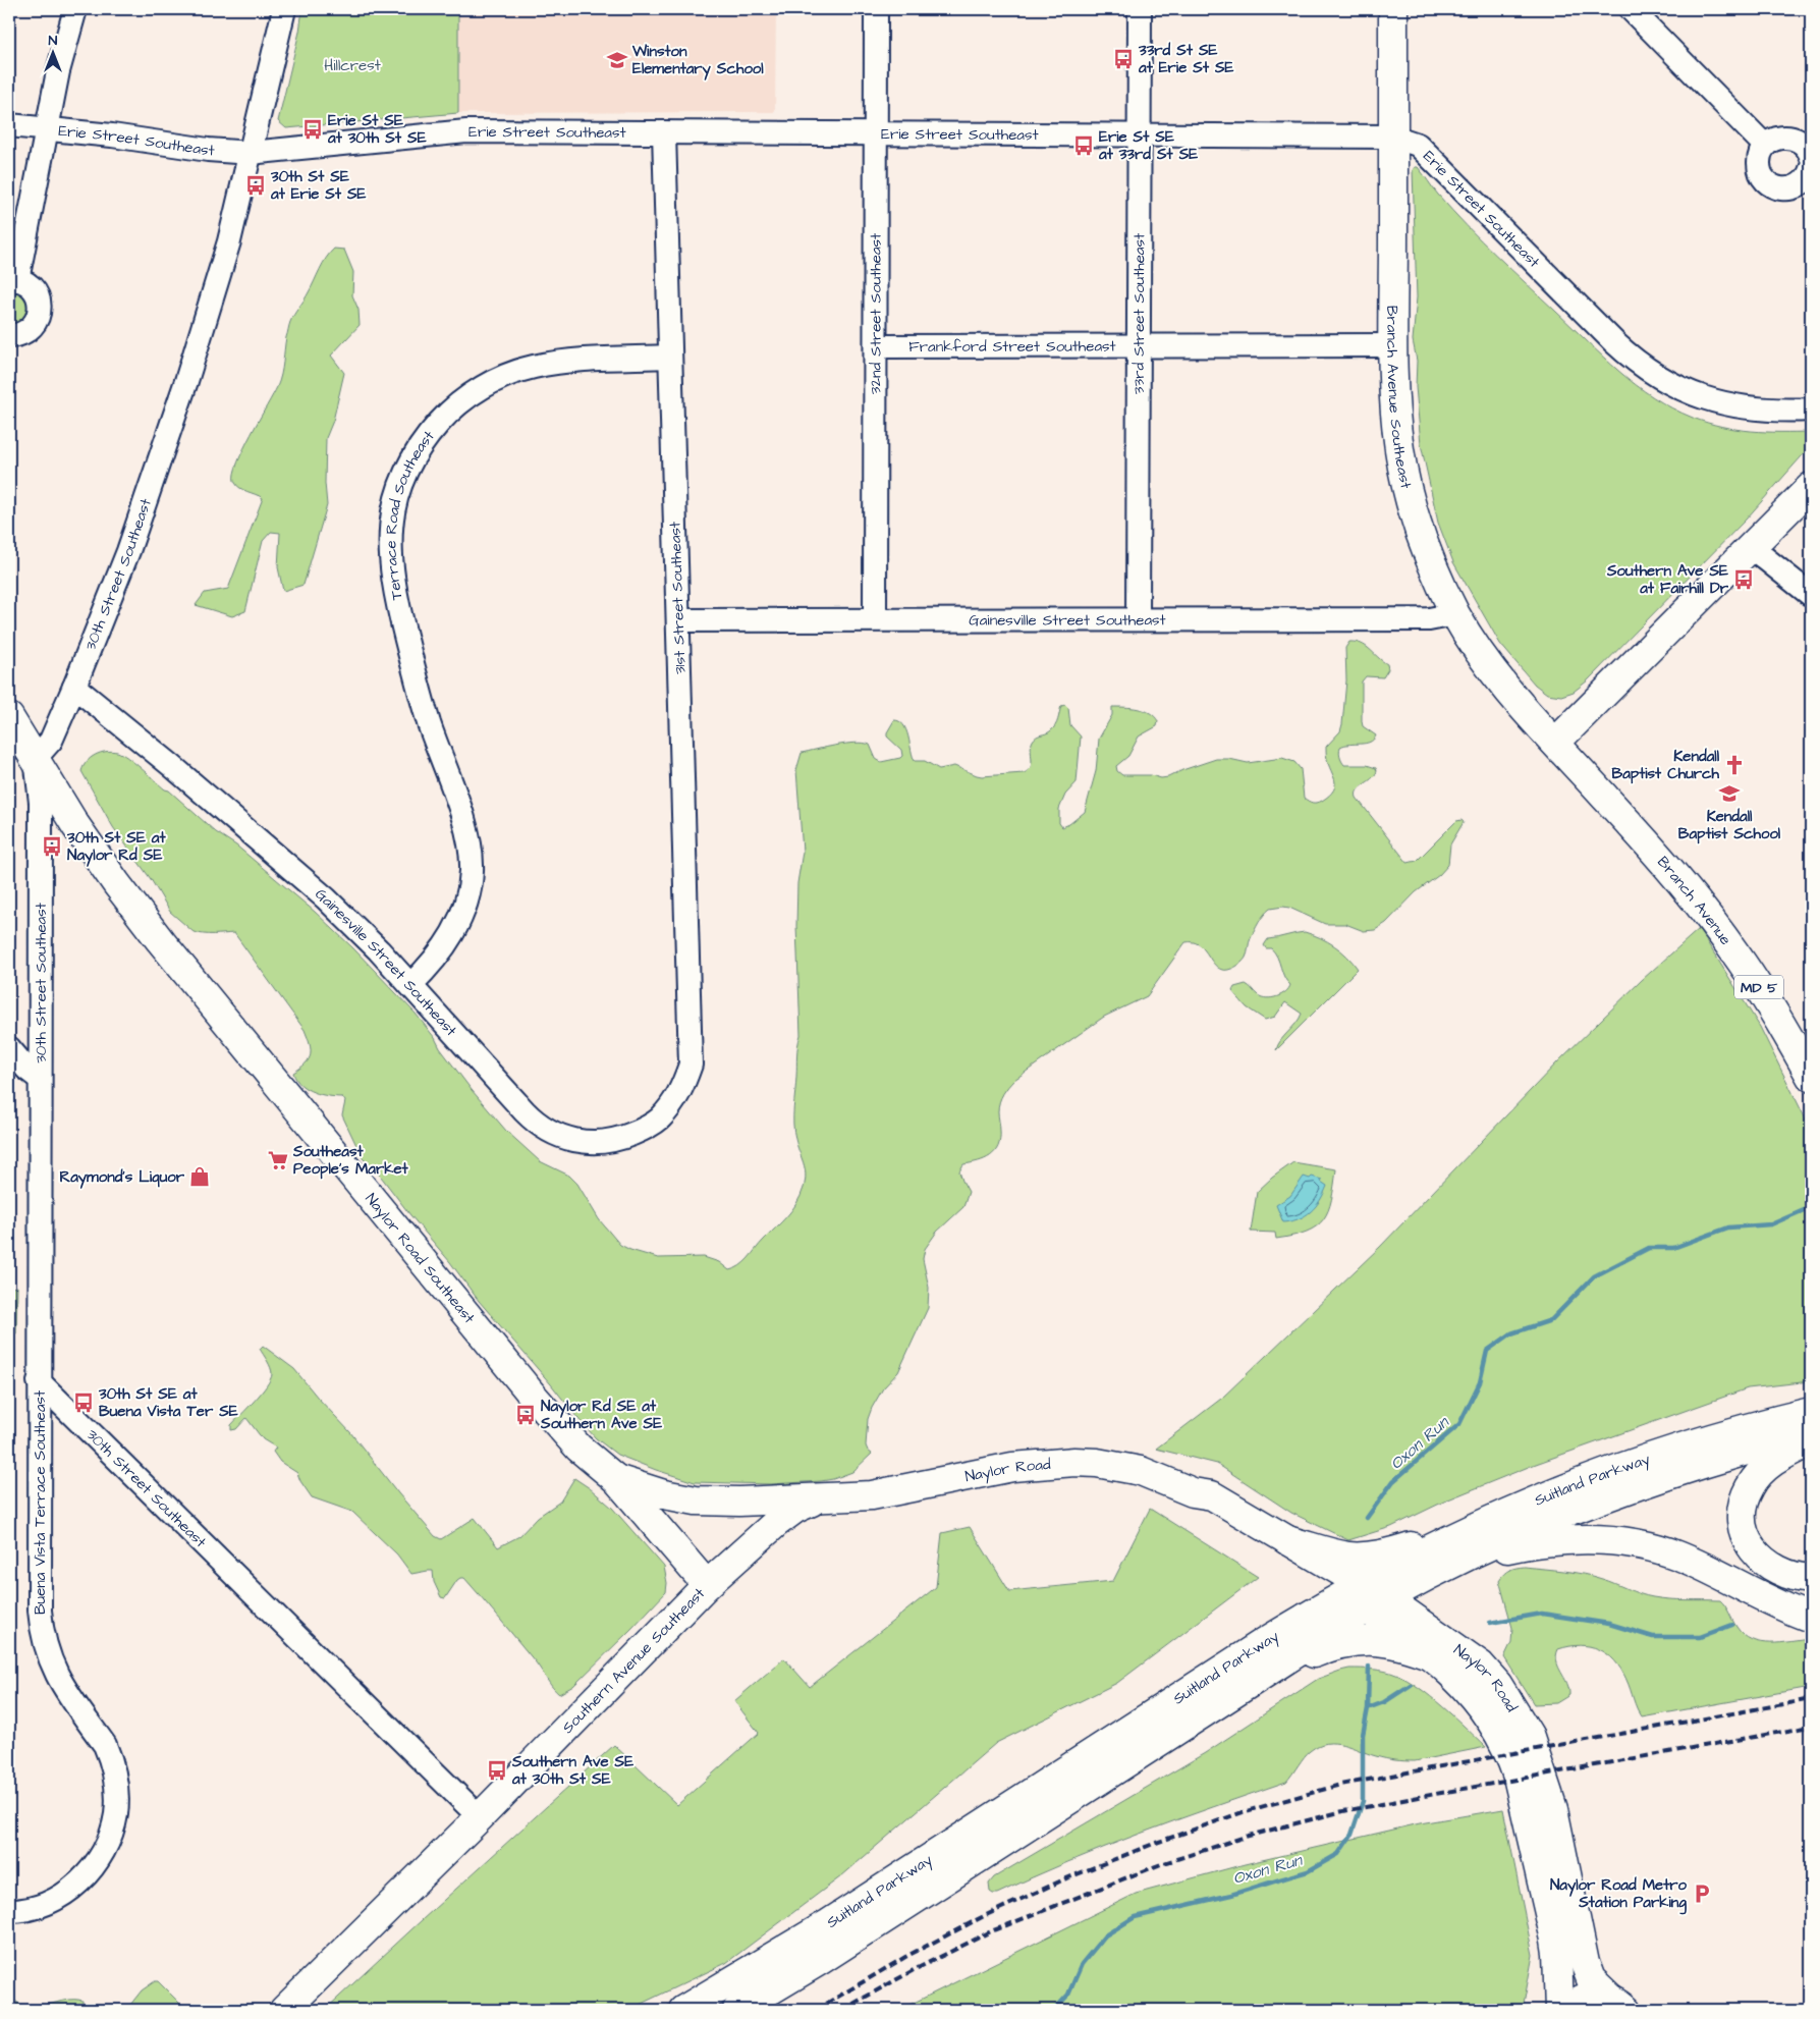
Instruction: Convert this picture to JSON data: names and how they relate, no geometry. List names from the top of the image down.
{
  "streets": {
    "main road": [
      "Branch Avenue Southeast",
      "Branch Avenue",
      "MD 5",
      "Naylor Road Southeast",
      "Naylor Road",
      "Suitland Parkway",
      "Southern Avenue Southeast"
    ],
    "street": [
      "Erie Street Southeast",
      "32nd Street Southeast",
      "33rd Street Southeast",
      "Frankford Street Southeast",
      "Terrace Road Southeast",
      "30th Street Southeast",
      "31st Street Southeast",
      "Gainesville Street Southeast",
      "Buena Vista Terrace Southeast"
    ]
  },
  "crossings": [
    ["Erie Street Southeast", "32nd Street Southeast"],
    ["Erie Street Southeast", "33rd Street Southeast"],
    ["Erie Street Southeast", "Branch Avenue Southeast"],
    ["Erie Street Southeast", "30th Street Southeast"],
    ["Erie Street Southeast", "31st Street Southeast"],
    ["32nd Street Southeast", "Frankford Street Southeast"],
    ["32nd Street Southeast", "Gainesville Street Southeast"],
    ["33rd Street Southeast", "Frankford Street Southeast"],
    ["33rd Street Southeast", "Gainesville Street Southeast"],
    ["Frankford Street Southeast", "Branch Avenue Southeast"],
    ["Branch Avenue Southeast", "Gainesville Street Southeast"],
    ["Branch Avenue Southeast", "Branch Avenue"],
    ["Terrace Road Southeast", "31st Street Southeast"],
    ["Terrace Road Southeast", "Gainesville Street Southeast"],
    ["30th Street Southeast", "Gainesville Street Southeast"],
    ["30th Street Southeast", "Naylor Road Southeast"],
    ["30th Street Southeast", "Buena Vista Terrace Southeast"],
    ["30th Street Southeast", "Southern Avenue Southeast"],
    ["31st Street Southeast", "Gainesville Street Southeast"],
    ["Naylor Road Southeast", "Naylor Road"],
    ["Naylor Road Southeast", "Southern Avenue Southeast"],
    ["Naylor Road", "Suitland Parkway"],
    ["Naylor Road", "Southern Avenue Southeast"]
  ],
  "water": ["Oxon Run"],
  "parks": ["Hillcrest"],
  "places": {
    "bus stop": [
      "33rd St SE at Erie St SE",
      "Erie St SE at 30th St SE",
      "Erie St SE at 33rd St SE",
      "30th St SE at Erie St SE",
      "Southern Ave SE at Fairhill Dr",
      "30th St SE at Naylor Rd SE",
      "30th St SE at Buena Vista Ter SE",
      "Naylor Rd SE at Southern Ave SE",
      "Southern Ave SE at 30th St SE"
    ],
    "school or university": ["Winston Elementary School", "Kendall Baptist School"],
    "church": ["Kendall Baptist Church"],
    "supermarket": ["Southeast People's Market"],
    "shop": ["Raymond's Liquor"],
    "parking": ["Naylor Road Metro Station Parking"]
  },
  "north": "top"
}
